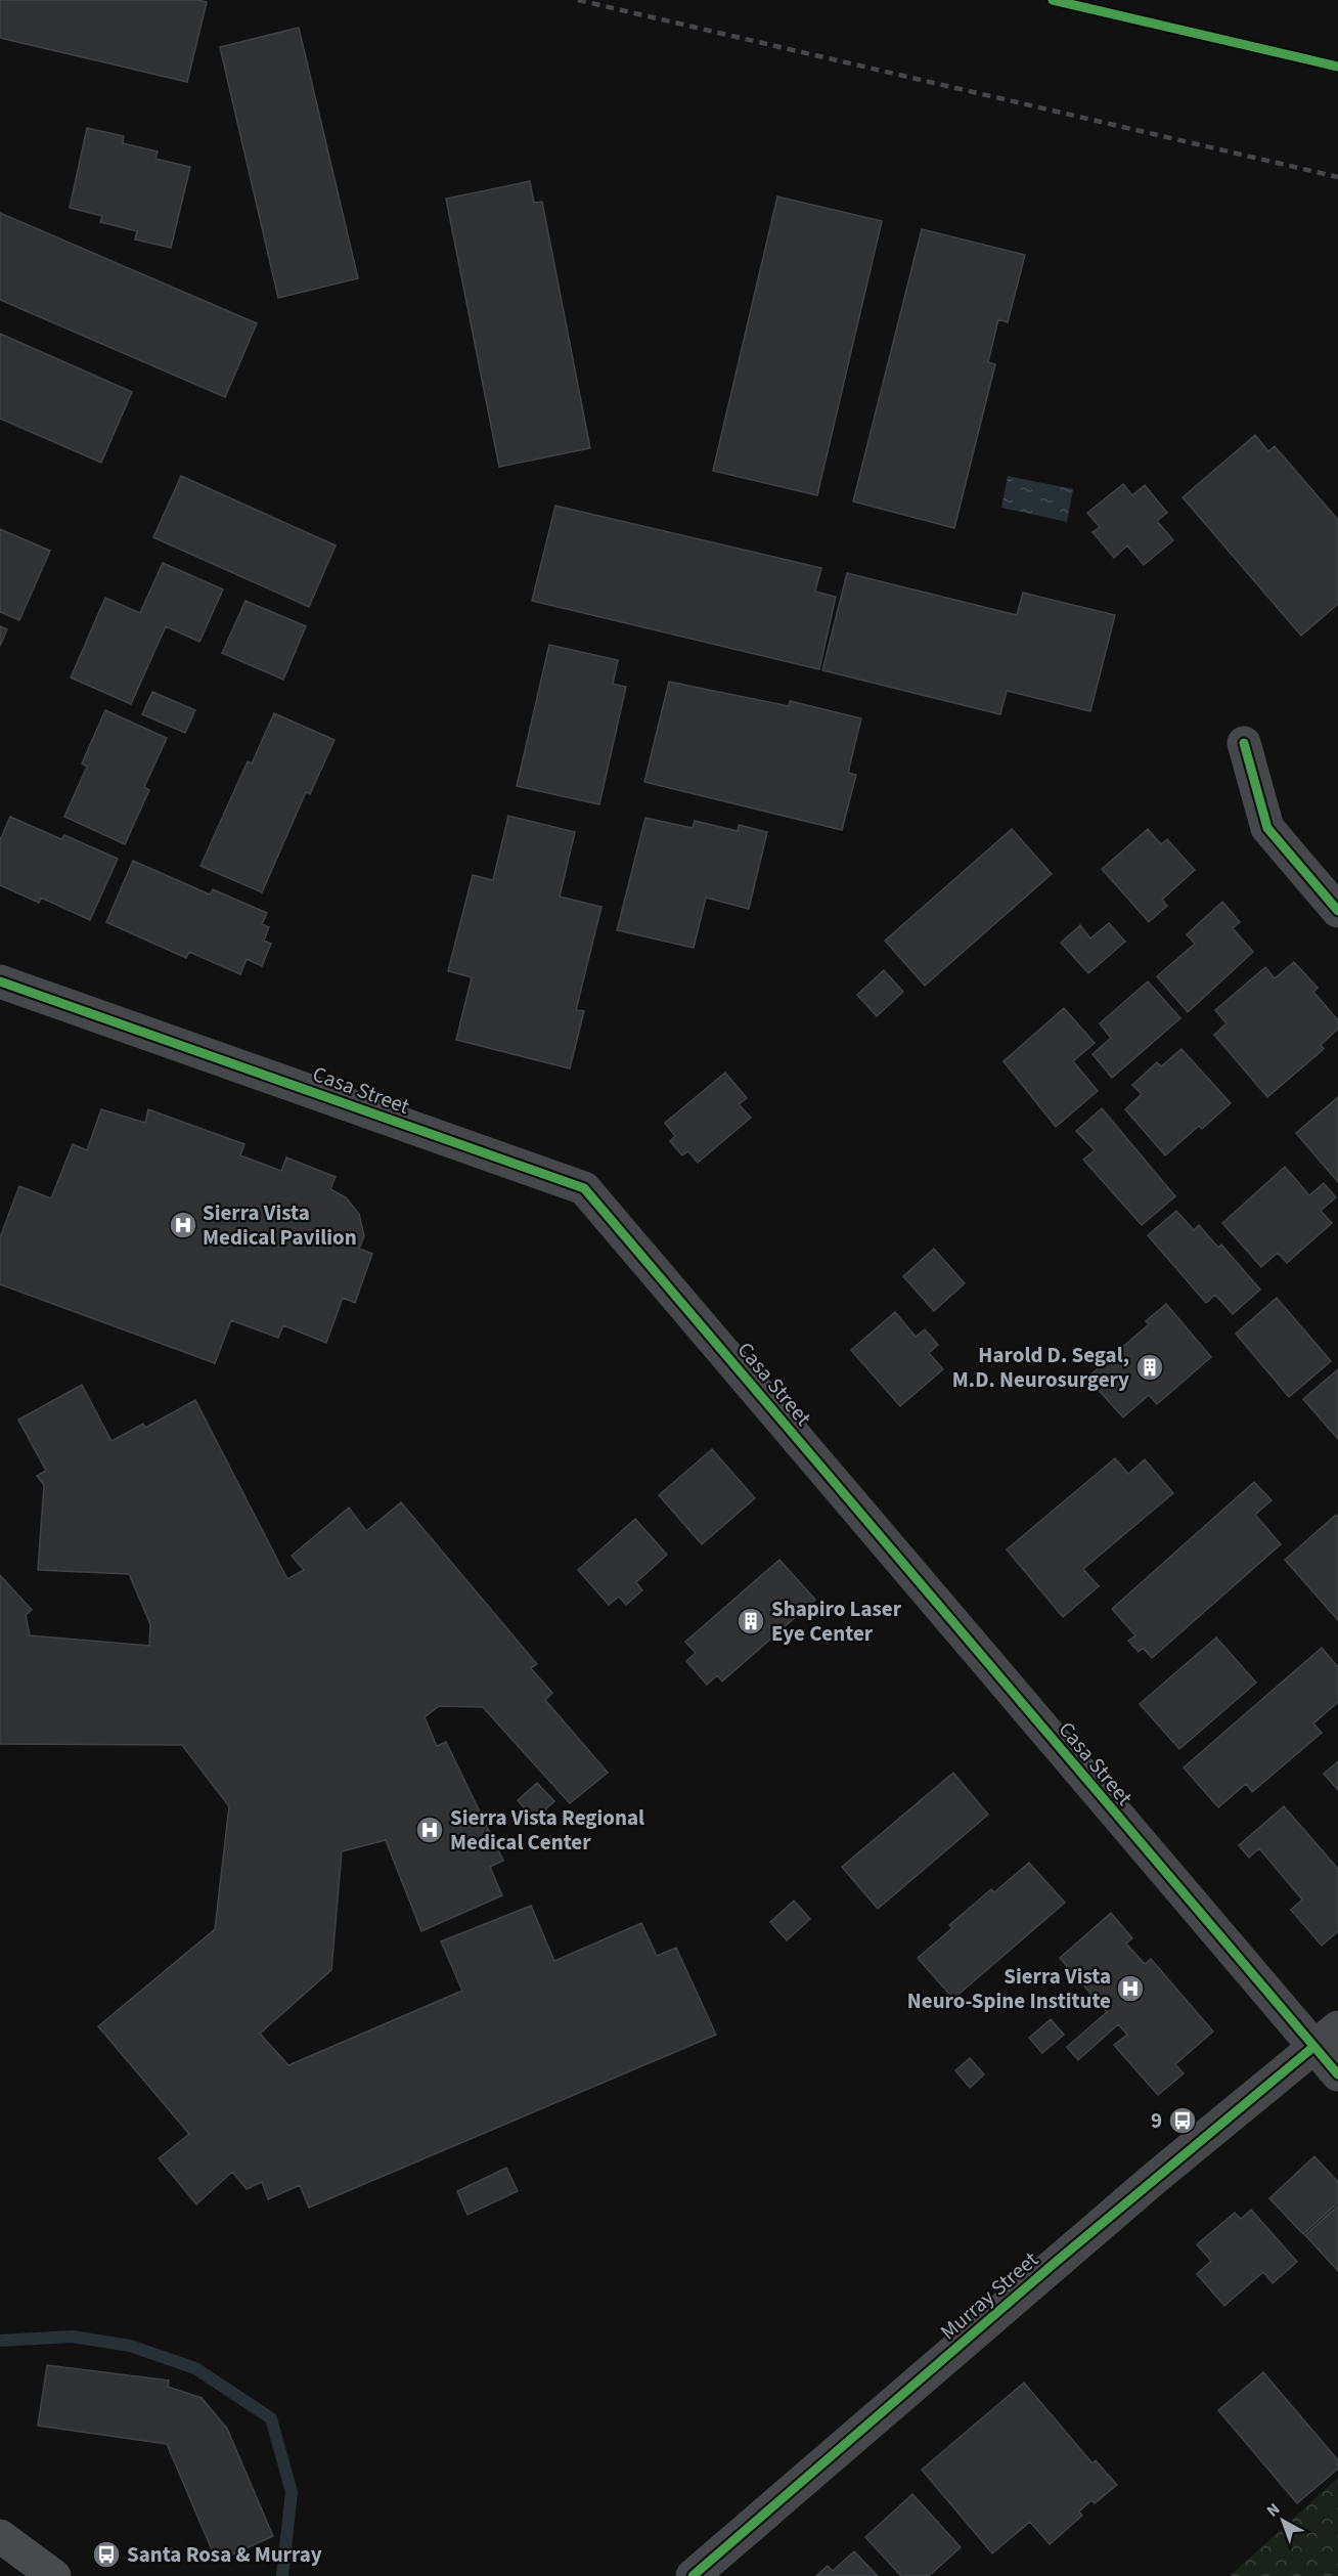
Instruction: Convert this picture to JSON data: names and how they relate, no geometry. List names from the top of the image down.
{
  "streets": {
    "street": ["Casa Street", "Murray Street"]
  },
  "crossings": [
    ["Casa Street", "Murray Street"]
  ],
  "places": {
    "hospital": ["Sierra Vista Medical Pavilion", "Sierra Vista Regional Medical Center", "Sierra Vista Neuro-Spine Institute"],
    "building": ["Harold D. Segal, M.D. Neurosurgery", "Shapiro Laser Eye Center"],
    "bus stop": ["9", "Santa Rosa & Murray"]
  },
  "north": "top left"
}
